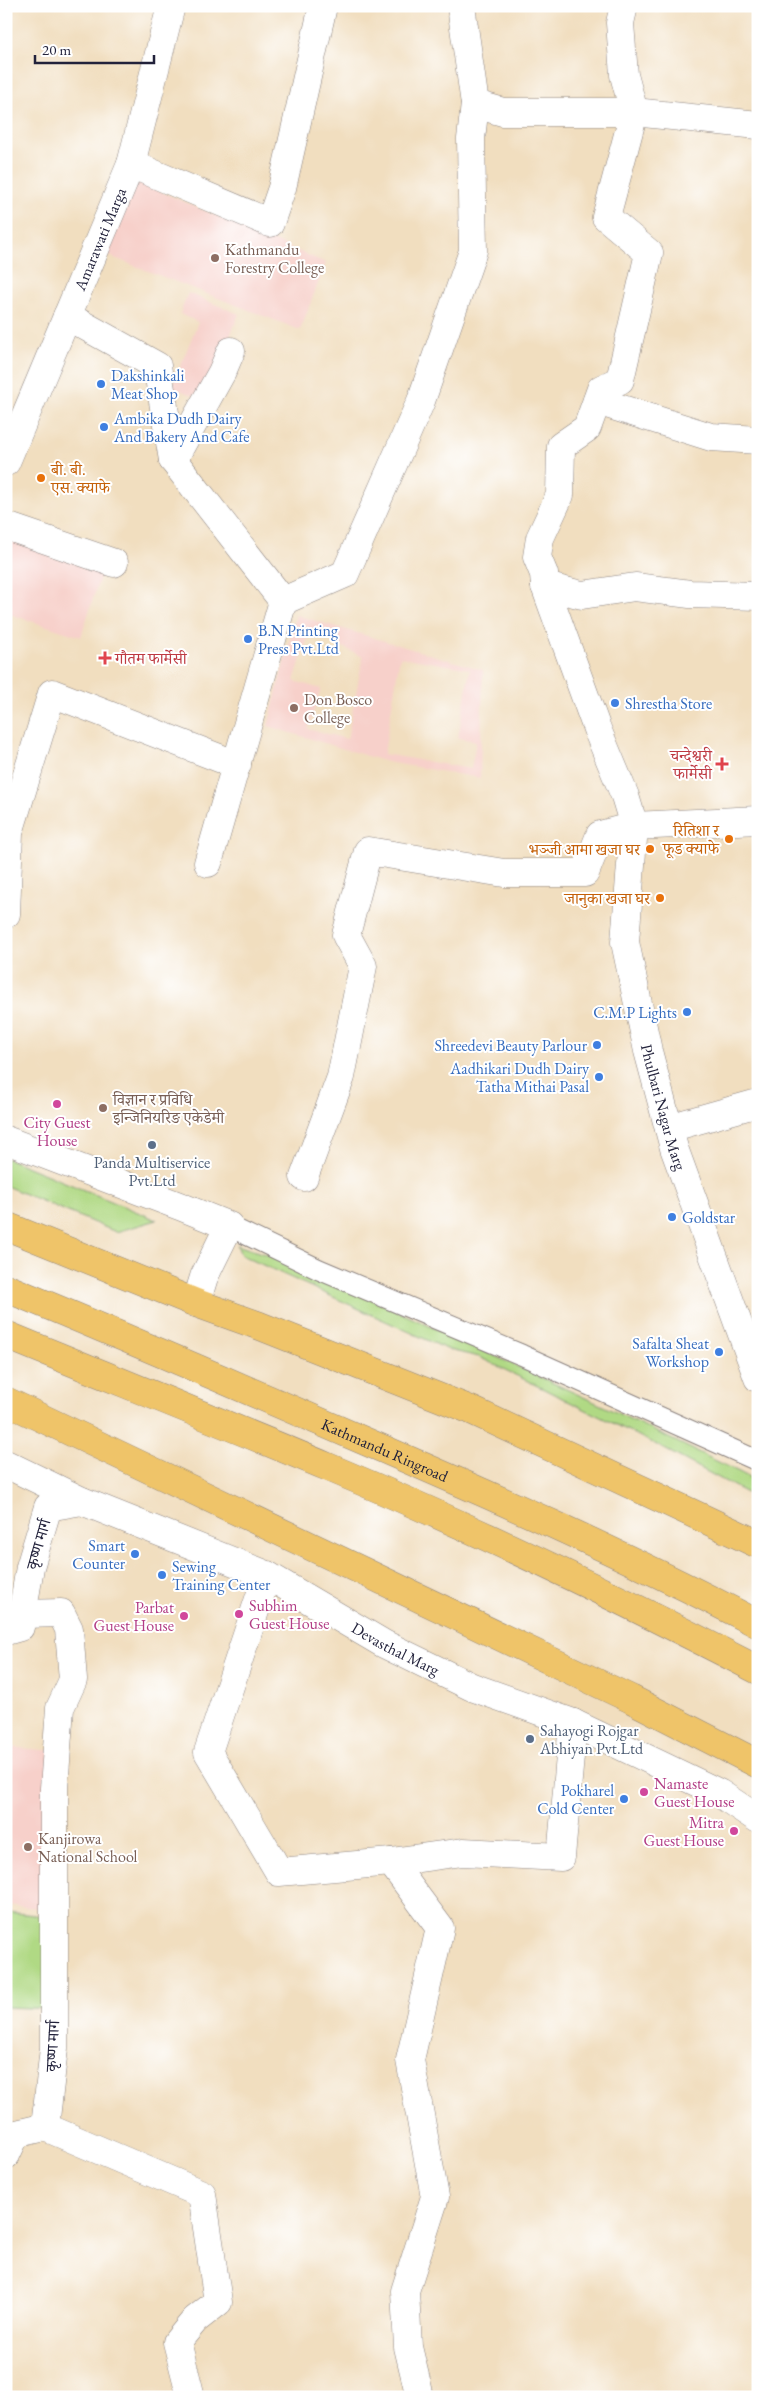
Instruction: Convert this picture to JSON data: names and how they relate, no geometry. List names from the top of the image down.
{
  "streets": {
    "main road": ["Kathmandu Ringroad"],
    "street": [
      "Amarawati Marga",
      "Phulbari Nagar Marg",
      "कृष्ण मार्ग",
      "Devasthal Marg"
    ]
  },
  "crossings": [
    ["कृष्ण मार्ग", "Devasthal Marg"]
  ],
  "places": {
    "other": [
      "Kathmandu Forestry College",
      "Dakshinkali Meat Shop",
      "Ambika Dudh Dairy And Bakery And Cafe",
      "बी. बी. एस. क्याफे",
      "B.N Printing Press Pvt.Ltd",
      "Shrestha Store",
      "Don Bosco College",
      "रितिशा र फूड क्याफे",
      "भञ्जी आमा खजा घर",
      "जानुका खजा घर",
      "C.M.P Lights",
      "Shreedevi Beauty Parlour",
      "Aadhikari Dudh Dairy Tatha Mithai Pasal",
      "City Guest House",
      "विज्ञान र प्रविधि इन्जिनियरिङ एकेडेमी",
      "Panda Multiservice Pvt.Ltd",
      "Goldstar",
      "Safalta Sheat Workshop",
      "Smart Counter",
      "Sewing Training Center",
      "Subhim Guest House",
      "Parbat Guest House",
      "Sahayogi Rojgar Abhiyan Pvt.Ltd",
      "Namaste Guest House",
      "Pokharel Cold Center",
      "Mitra Guest House",
      "Kanjirowa National School"
    ],
    "health": ["गौतम फार्मेसी", "चन्देश्वरी फार्मेसी"]
  },
  "scale_bar": "20 m"
}
